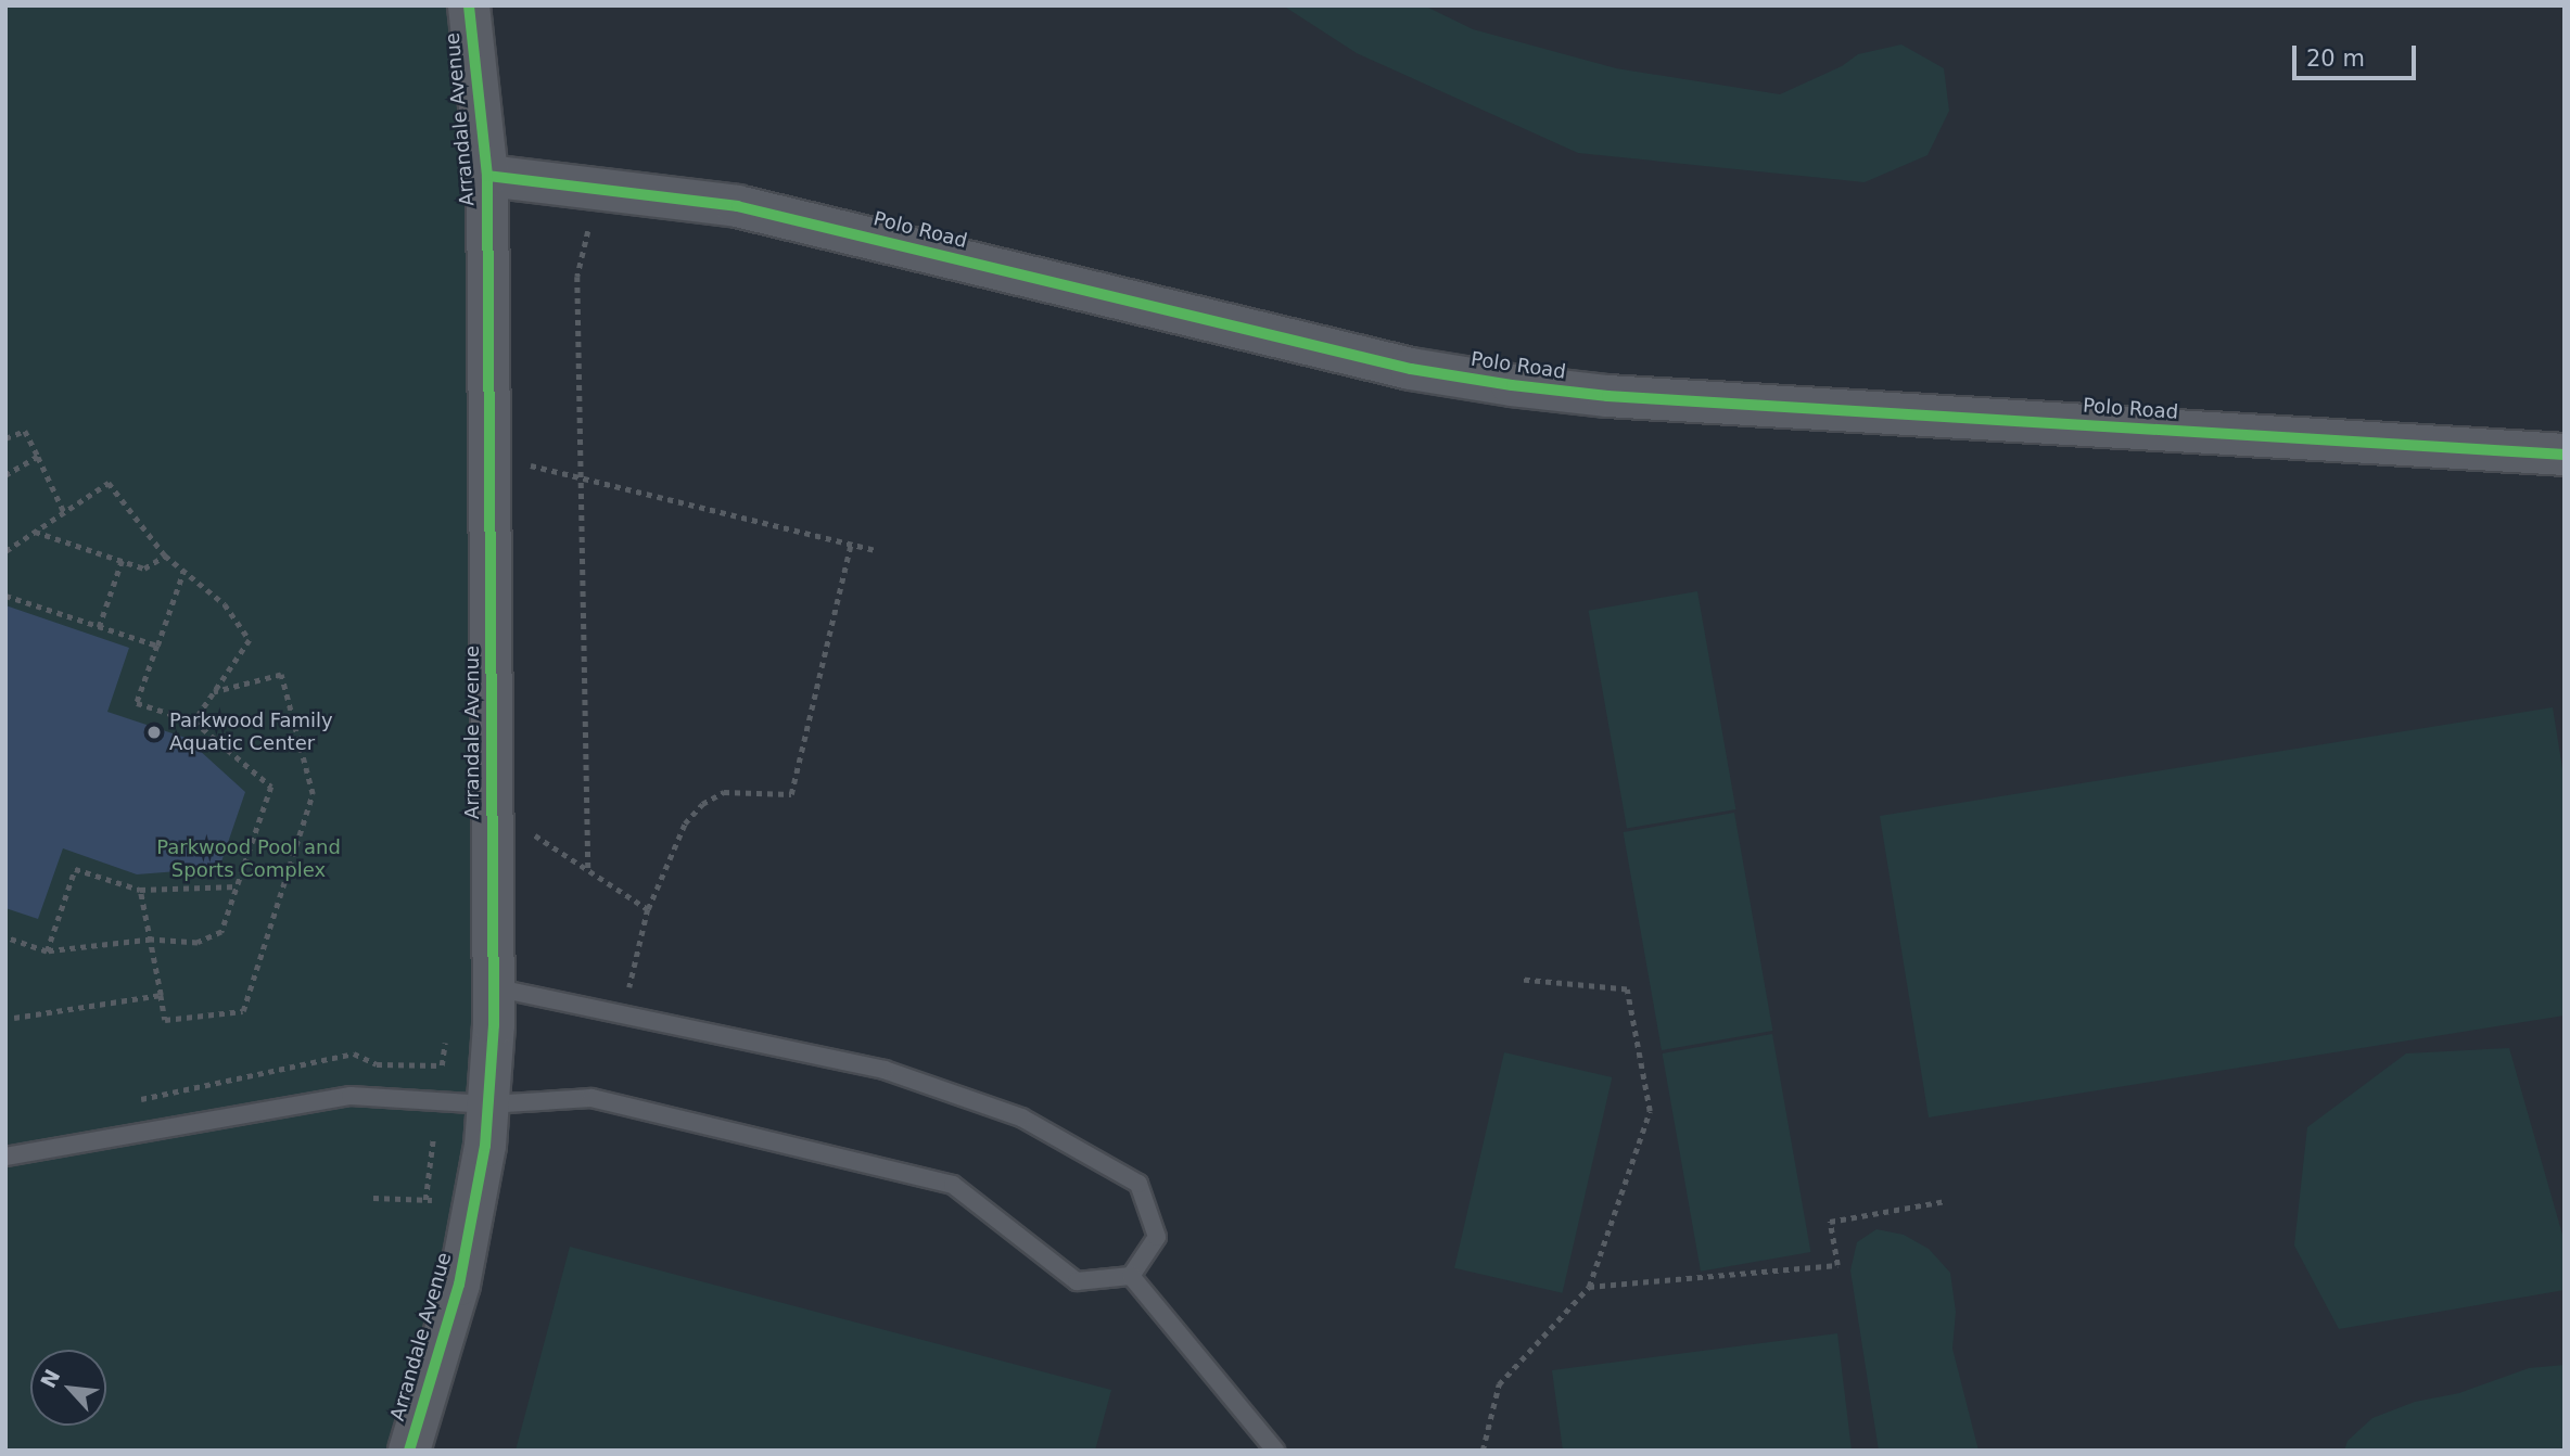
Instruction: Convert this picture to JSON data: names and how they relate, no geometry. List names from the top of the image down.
{
  "streets": {
    "street": ["Arrandale Avenue", "Polo Road"]
  },
  "crossings": [
    ["Arrandale Avenue", "Polo Road"]
  ],
  "parks": ["Parkwood Pool and Sports Complex"],
  "places": ["Parkwood Family Aquatic Center"],
  "scale_bar": "20 m",
  "north": "top left"
}
